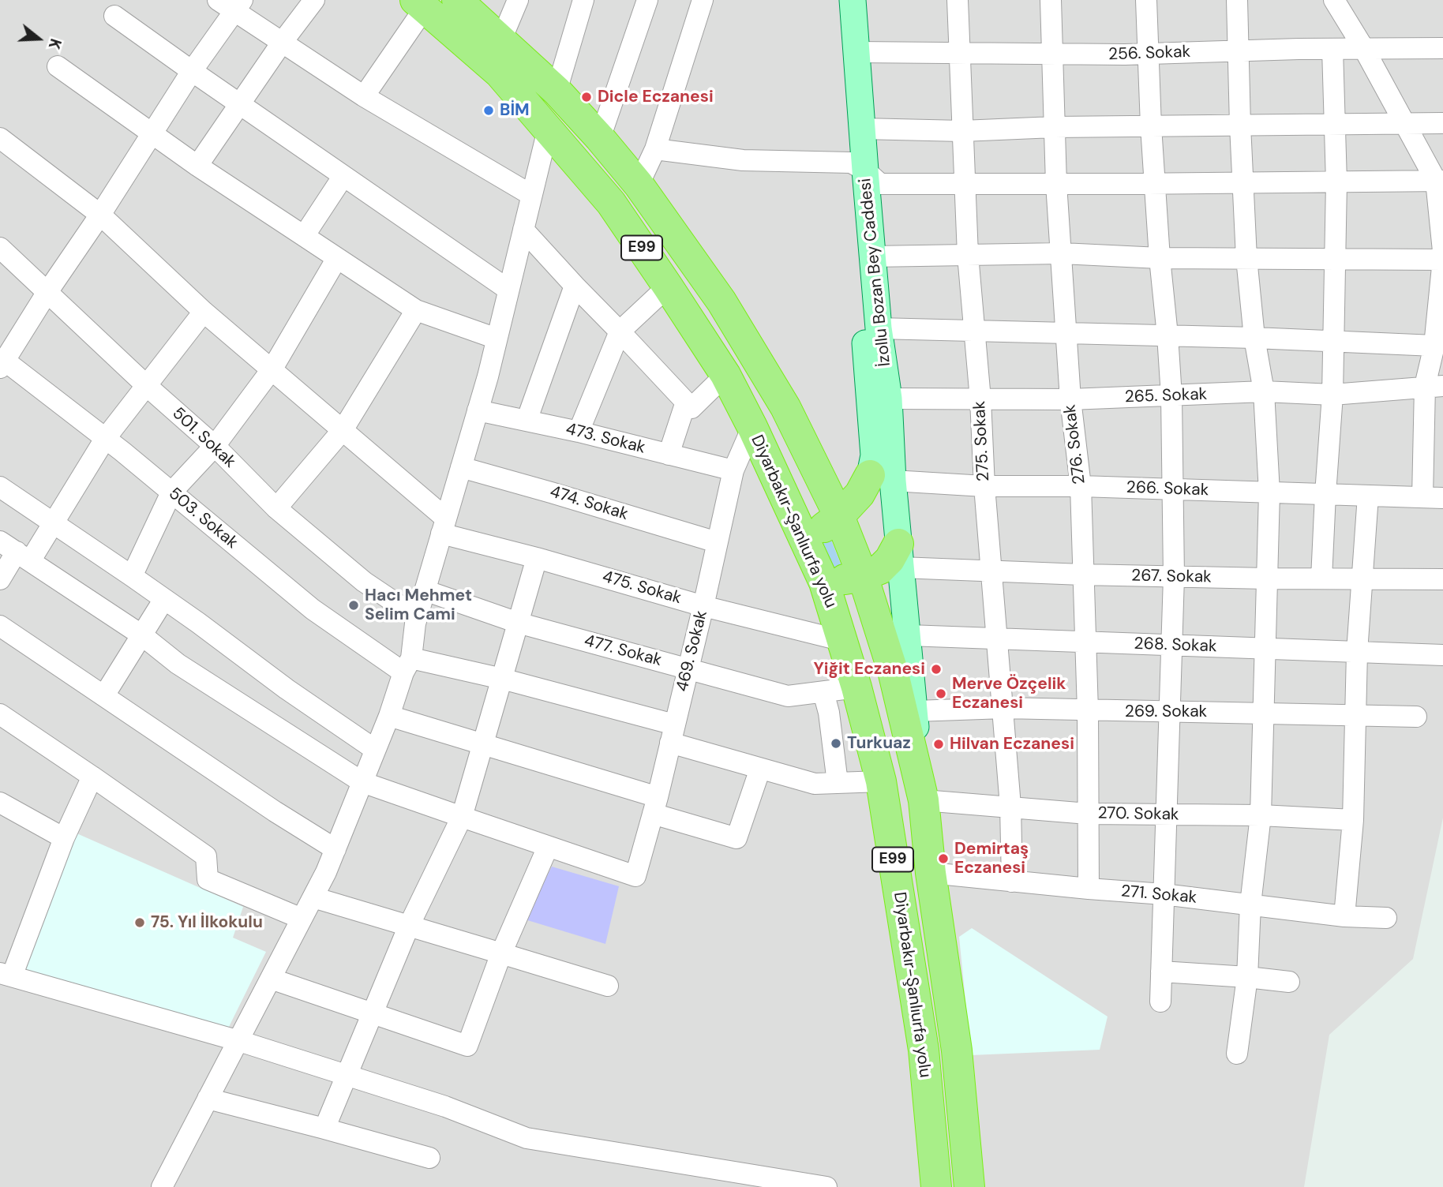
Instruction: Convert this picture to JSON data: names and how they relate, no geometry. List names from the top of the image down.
{
  "streets": {
    "highway": ["E99", "Diyarbakır-Şanlıurfa yolu"],
    "main road": ["İzollu Bozan Bey Caddesi"],
    "street": [
      "256. Sokak",
      "265. Sokak",
      "501. Sokak",
      "473. Sokak",
      "275. Sokak",
      "276. Sokak",
      "266. Sokak",
      "474. Sokak",
      "503. Sokak",
      "267. Sokak",
      "475. Sokak",
      "268. Sokak",
      "477. Sokak",
      "469. Sokak",
      "269. Sokak",
      "270. Sokak",
      "271. Sokak"
    ]
  },
  "crossings": [
    ["256. Sokak", "İzollu Bozan Bey Caddesi"],
    ["256. Sokak", "275. Sokak"],
    ["256. Sokak", "276. Sokak"],
    ["İzollu Bozan Bey Caddesi", "265. Sokak"],
    ["İzollu Bozan Bey Caddesi", "266. Sokak"],
    ["İzollu Bozan Bey Caddesi", "Diyarbakır-Şanlıurfa yolu"],
    ["İzollu Bozan Bey Caddesi", "267. Sokak"],
    ["İzollu Bozan Bey Caddesi", "268. Sokak"],
    ["İzollu Bozan Bey Caddesi", "269. Sokak"],
    ["İzollu Bozan Bey Caddesi", "270. Sokak"],
    ["265. Sokak", "275. Sokak"],
    ["265. Sokak", "276. Sokak"],
    ["473. Sokak", "469. Sokak"],
    ["275. Sokak", "266. Sokak"],
    ["275. Sokak", "267. Sokak"],
    ["275. Sokak", "268. Sokak"],
    ["275. Sokak", "269. Sokak"],
    ["275. Sokak", "270. Sokak"],
    ["275. Sokak", "271. Sokak"],
    ["276. Sokak", "266. Sokak"],
    ["276. Sokak", "267. Sokak"],
    ["276. Sokak", "268. Sokak"],
    ["276. Sokak", "269. Sokak"],
    ["276. Sokak", "270. Sokak"],
    ["276. Sokak", "271. Sokak"],
    ["474. Sokak", "469. Sokak"],
    ["Diyarbakır-Şanlıurfa yolu", "475. Sokak"],
    ["Diyarbakır-Şanlıurfa yolu", "477. Sokak"],
    ["Diyarbakır-Şanlıurfa yolu", "469. Sokak"],
    ["Diyarbakır-Şanlıurfa yolu", "270. Sokak"],
    ["Diyarbakır-Şanlıurfa yolu", "271. Sokak"],
    ["475. Sokak", "469. Sokak"],
    ["477. Sokak", "469. Sokak"]
  ],
  "places": [
    "Dicle Eczanesi",
    "BİM",
    "Hacı Mehmet Selim Cami",
    "Yiğit Eczanesi",
    "Merve Özçelik Eczanesi",
    "Turkuaz",
    "Hilvan Eczanesi",
    "Demirtaş Eczanesi",
    "75. Yıl İlkokulu"
  ],
  "north": "right"
}
